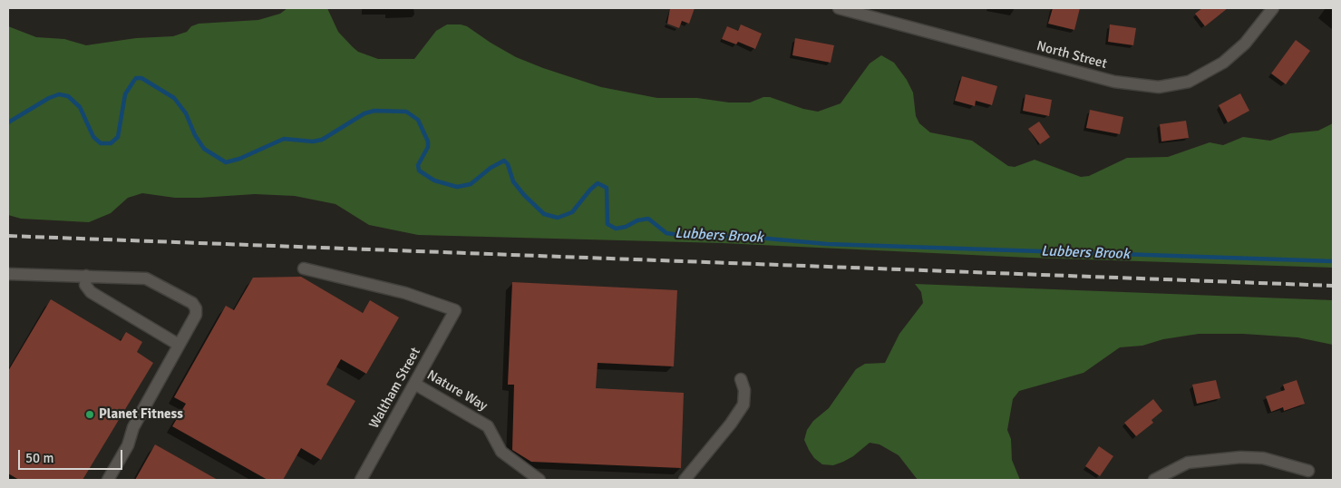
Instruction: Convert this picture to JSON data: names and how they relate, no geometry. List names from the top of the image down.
{
  "streets": {
    "street": ["North Street", "Waltham Street", "Nature Way"]
  },
  "crossings": [
    ["Waltham Street", "Nature Way"]
  ],
  "water": ["Lubbers Brook"],
  "places": ["Planet Fitness"],
  "scale_bar": "50 m"
}
